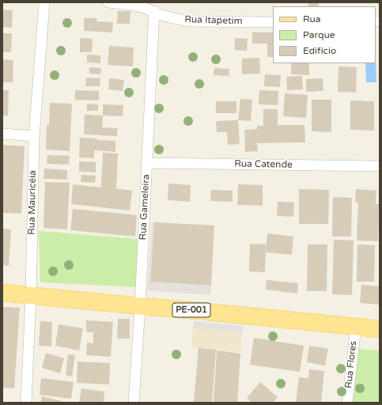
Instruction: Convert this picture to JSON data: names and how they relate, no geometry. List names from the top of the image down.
{
  "streets": {
    "main road": ["PE-001"],
    "street": [
      "Rua Itapetim",
      "Rua Catende",
      "Rua Mauricéia",
      "Rua Gameleira",
      "Rua Flores"
    ]
  },
  "crossings": [
    ["Rua Itapetim", "Rua Gameleira"],
    ["Rua Catende", "Rua Gameleira"],
    ["Rua Mauricéia", "PE-001"],
    ["Rua Gameleira", "PE-001"],
    ["PE-001", "Rua Flores"]
  ],
  "legend": ["Rua", "Parque", "Edifício"]
}
